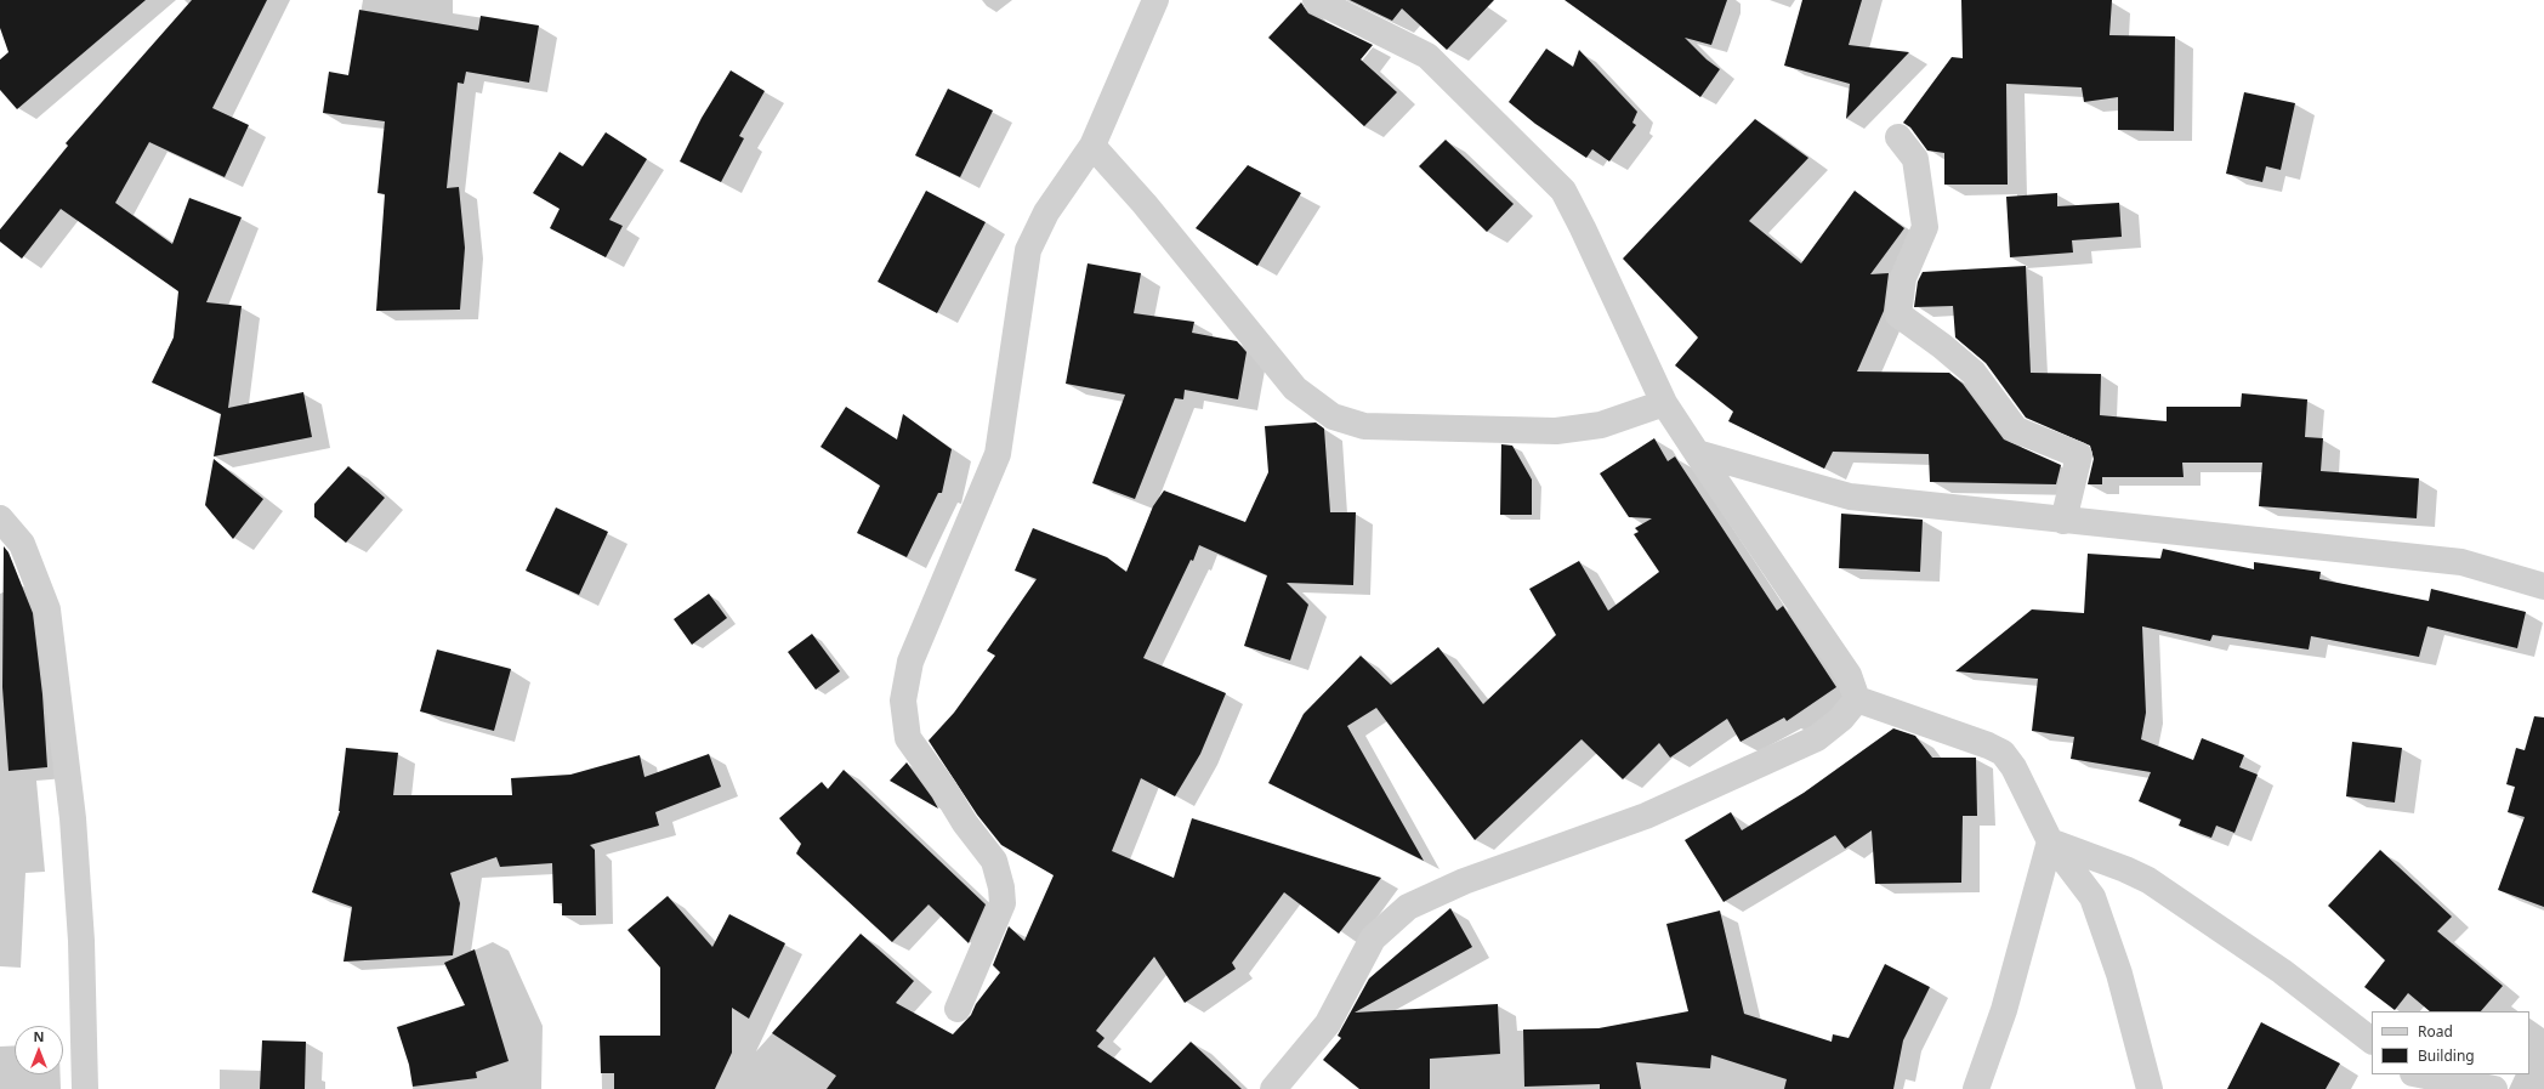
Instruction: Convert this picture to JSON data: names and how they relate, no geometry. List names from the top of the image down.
{
  "legend": ["Road", "Building"],
  "north": "top"
}
